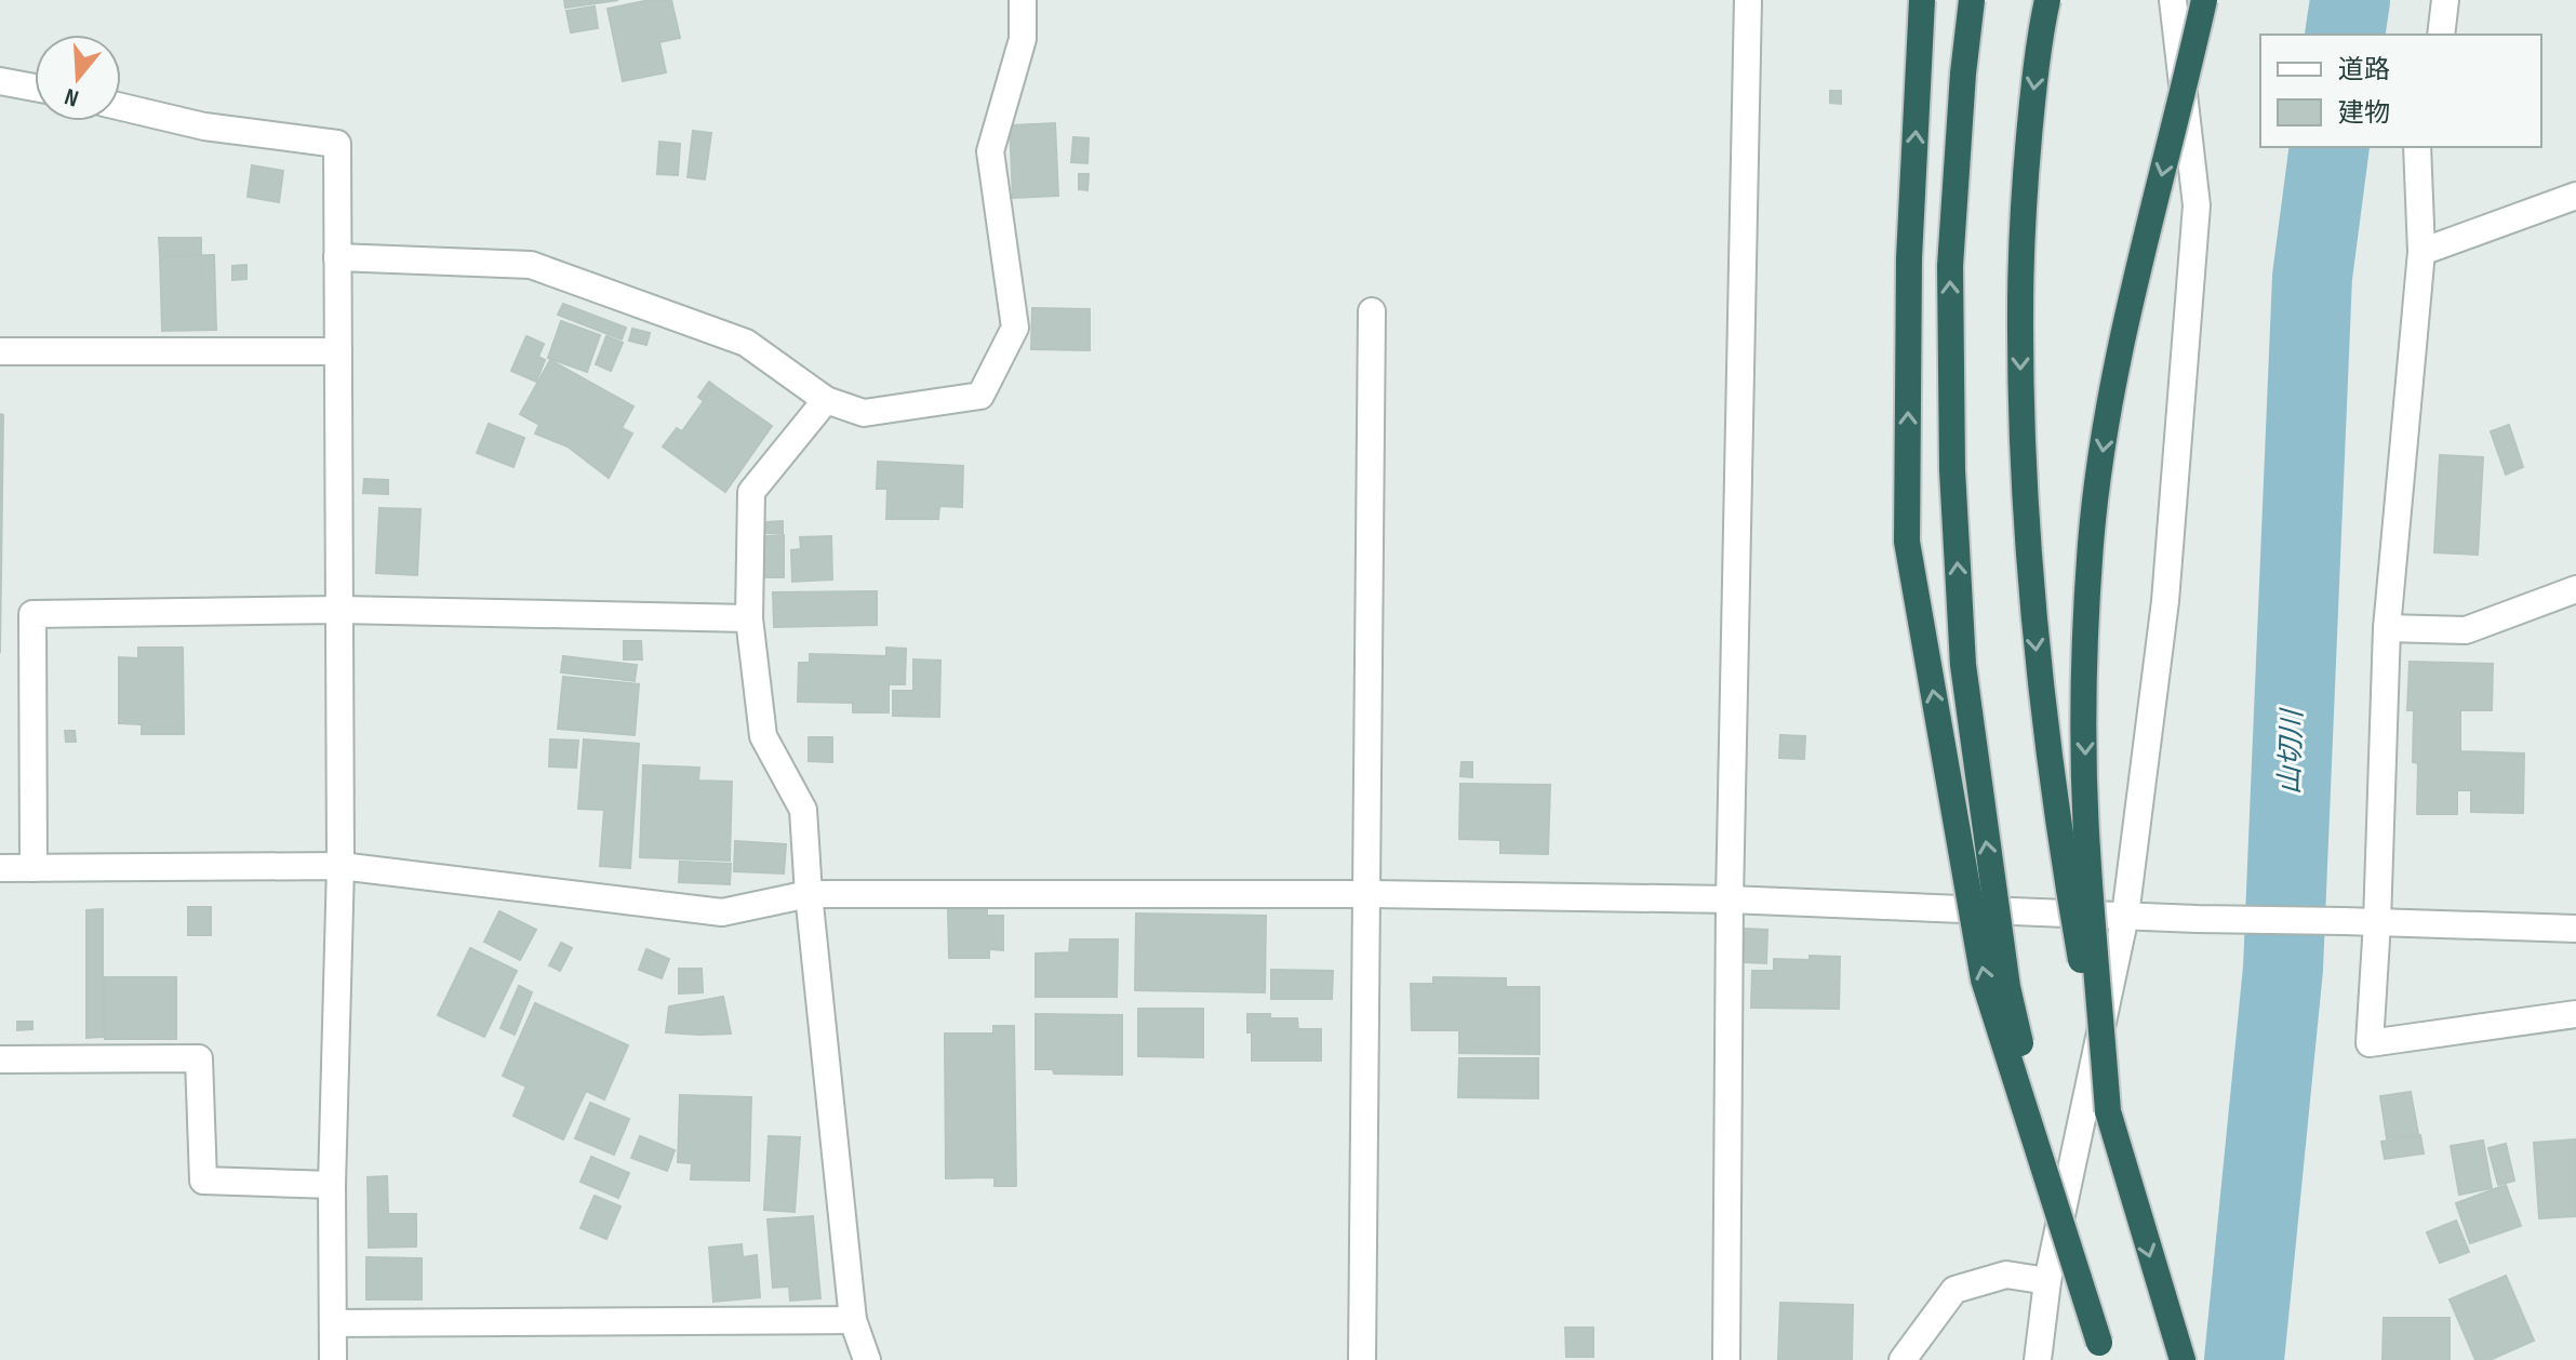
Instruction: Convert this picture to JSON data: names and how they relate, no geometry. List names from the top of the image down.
{
  "water": ["山切川"],
  "legend": ["道路", "建物"],
  "north": "bottom"
}
